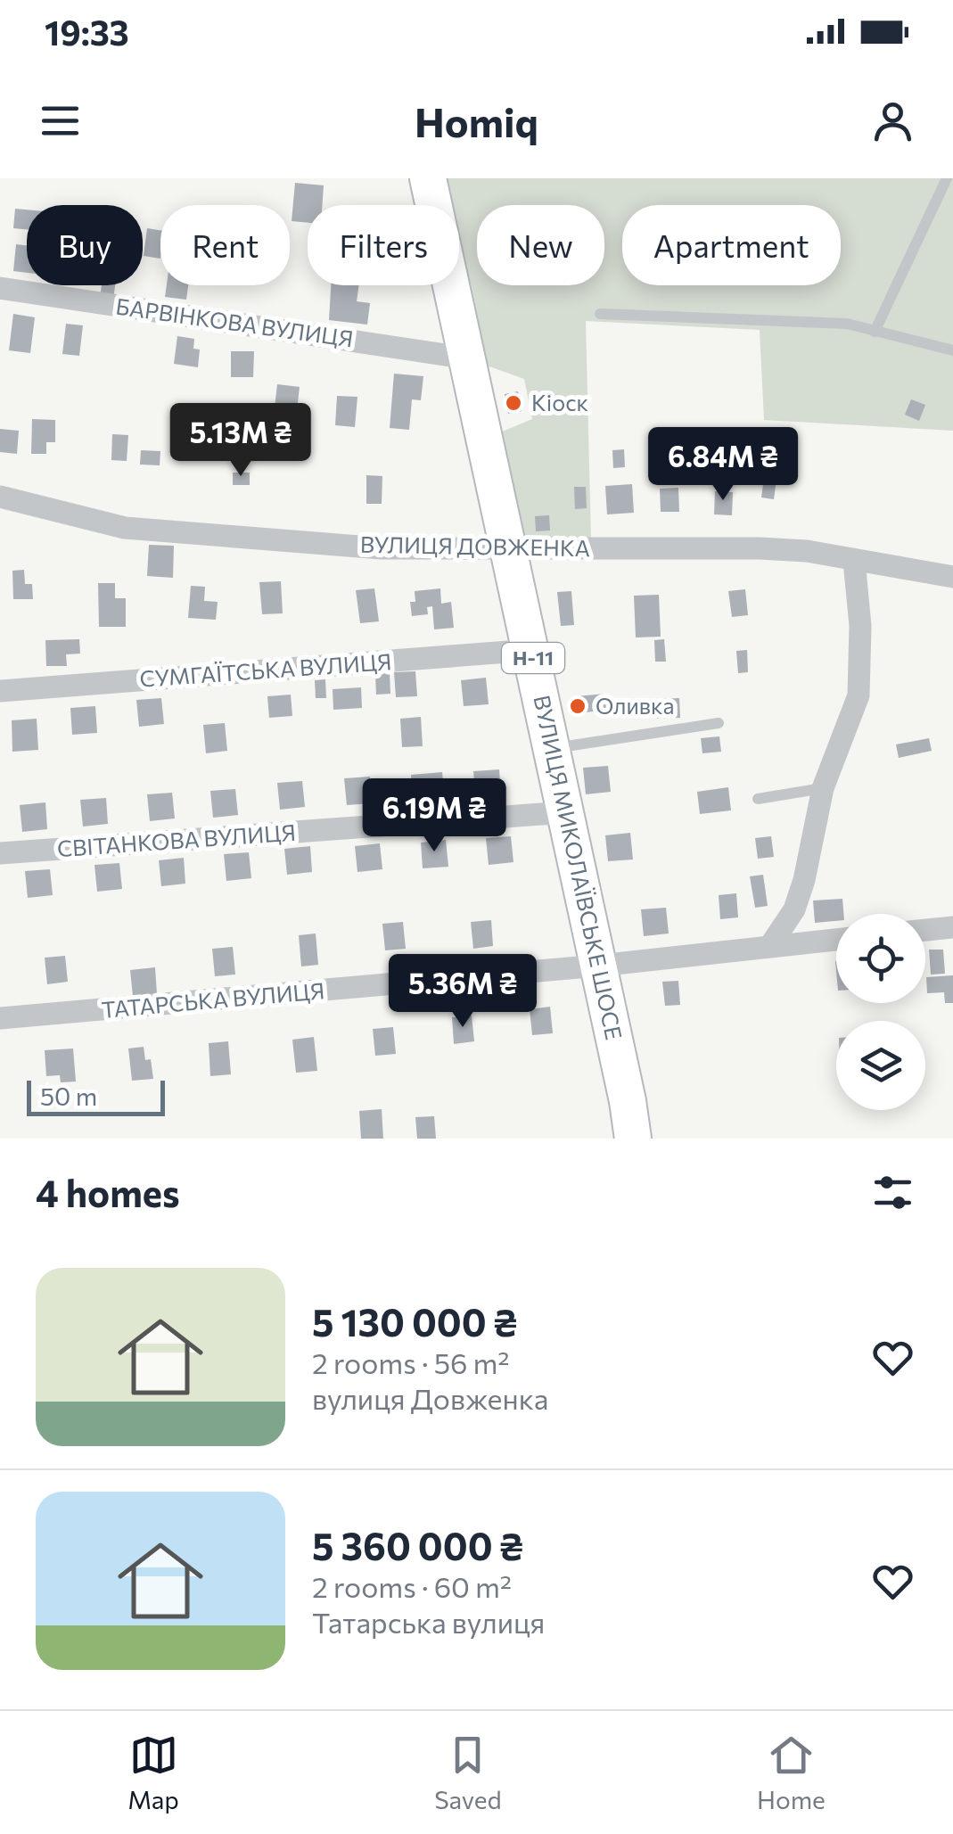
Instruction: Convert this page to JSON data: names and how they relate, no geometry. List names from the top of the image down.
{
  "streets": {
    "main road": ["Н-11", "ВУЛИЦЯ МИКОЛАЇВСЬКЕ ШОСЕ"],
    "street": [
      "БАРВІНКОВА ВУЛИЦЯ",
      "ВУЛИЦЯ ДОВЖЕНКА",
      "СУМГАЇТСЬКА ВУЛИЦЯ",
      "СВІТАНКОВА ВУЛИЦЯ",
      "ТАТАРСЬКА ВУЛИЦЯ"
    ]
  },
  "crossings": [
    ["БАРВІНКОВА ВУЛИЦЯ", "ВУЛИЦЯ МИКОЛАЇВСЬКЕ ШОСЕ"],
    ["ВУЛИЦЯ ДОВЖЕНКА", "ВУЛИЦЯ МИКОЛАЇВСЬКЕ ШОСЕ"],
    ["СУМГАЇТСЬКА ВУЛИЦЯ", "ВУЛИЦЯ МИКОЛАЇВСЬКЕ ШОСЕ"],
    ["СВІТАНКОВА ВУЛИЦЯ", "ВУЛИЦЯ МИКОЛАЇВСЬКЕ ШОСЕ"],
    ["ВУЛИЦЯ МИКОЛАЇВСЬКЕ ШОСЕ", "ТАТАРСЬКА ВУЛИЦЯ"]
  ],
  "places": ["Кіоск", "Оливка"],
  "scale_bar": "50 m",
  "page": {
    "status": "19:33",
    "header": "Homiq",
    "chip": [
      "Buy",
      "Rent",
      "Filters",
      "New",
      "Apartment"
    ],
    "price": [
      "5.13M ₴",
      "6.84M ₴",
      "6.19M ₴",
      "5.36M ₴"
    ],
    "scale": "50 m",
    "heading": "4 homes",
    "list": [
      {
        "name": "5 130 000 ₴",
        "note": "2 rooms · 56 m² · вулиця Довженка"
      },
      {
        "name": "5 360 000 ₴",
        "note": "2 rooms · 60 m² · Татарська вулиця"
      }
    ],
    "tabs": ["Map", "Saved", "Home"]
  }
}
